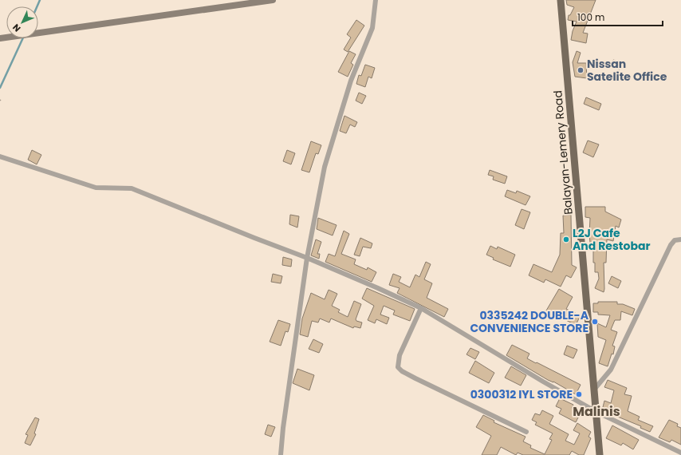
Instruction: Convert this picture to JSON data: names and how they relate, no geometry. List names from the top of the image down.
{
  "streets": {
    "main road": ["Balayan-Lemery Road"]
  },
  "districts": ["Malinis"],
  "places": [
    "Nissan Satelite Office",
    "L2J Cafe And Restobar",
    "0335242 DOUBLE-A CONVENIENCE STORE",
    "0300312 IYL STORE"
  ],
  "scale_bar": "100 m",
  "north": "bottom left"
}
